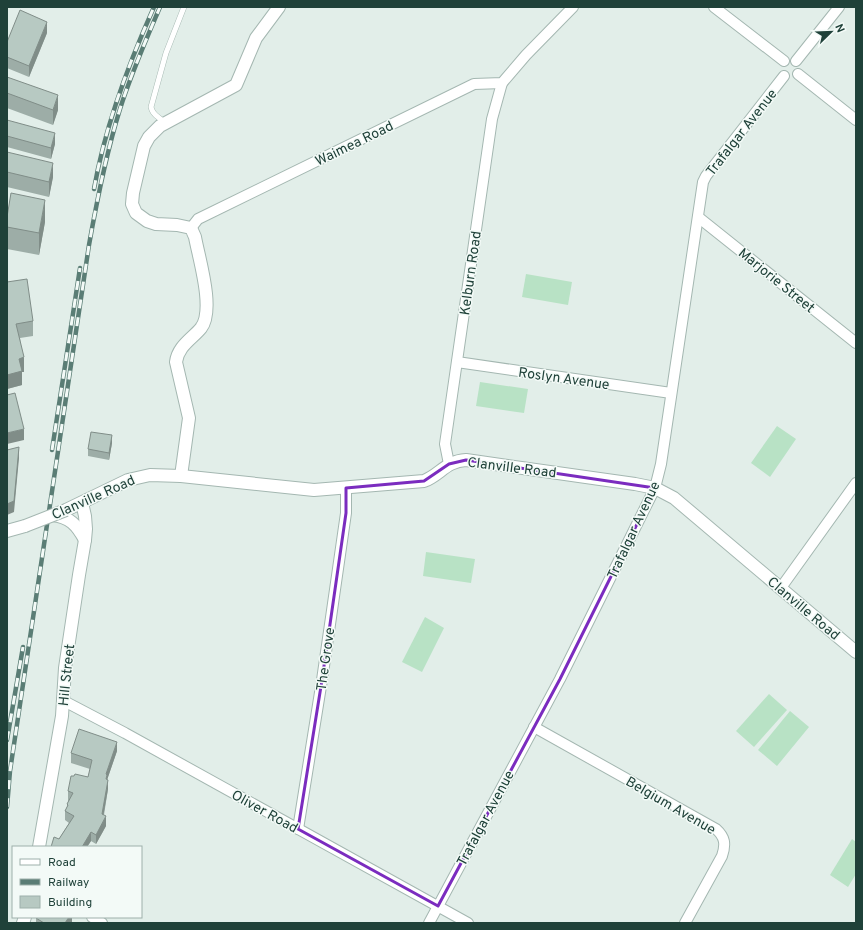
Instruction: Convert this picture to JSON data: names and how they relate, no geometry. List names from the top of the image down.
{
  "streets": {
    "street": [
      "Trafalgar Avenue",
      "Waimea Road",
      "Kelburn Road",
      "Marjorie Street",
      "Roslyn Avenue",
      "Clanville Road",
      "The Grove",
      "Hill Street",
      "Belgium Avenue",
      "Oliver Road"
    ]
  },
  "crossings": [
    ["Trafalgar Avenue", "Marjorie Street"],
    ["Trafalgar Avenue", "Roslyn Avenue"],
    ["Trafalgar Avenue", "Clanville Road"],
    ["Trafalgar Avenue", "Belgium Avenue"],
    ["Trafalgar Avenue", "Oliver Road"],
    ["Waimea Road", "Kelburn Road"],
    ["Kelburn Road", "Roslyn Avenue"],
    ["Kelburn Road", "Clanville Road"],
    ["Clanville Road", "The Grove"],
    ["Clanville Road", "Hill Street"],
    ["The Grove", "Oliver Road"],
    ["Hill Street", "Oliver Road"]
  ],
  "legend": ["Road", "Railway", "Building"],
  "north": "top right"
}
